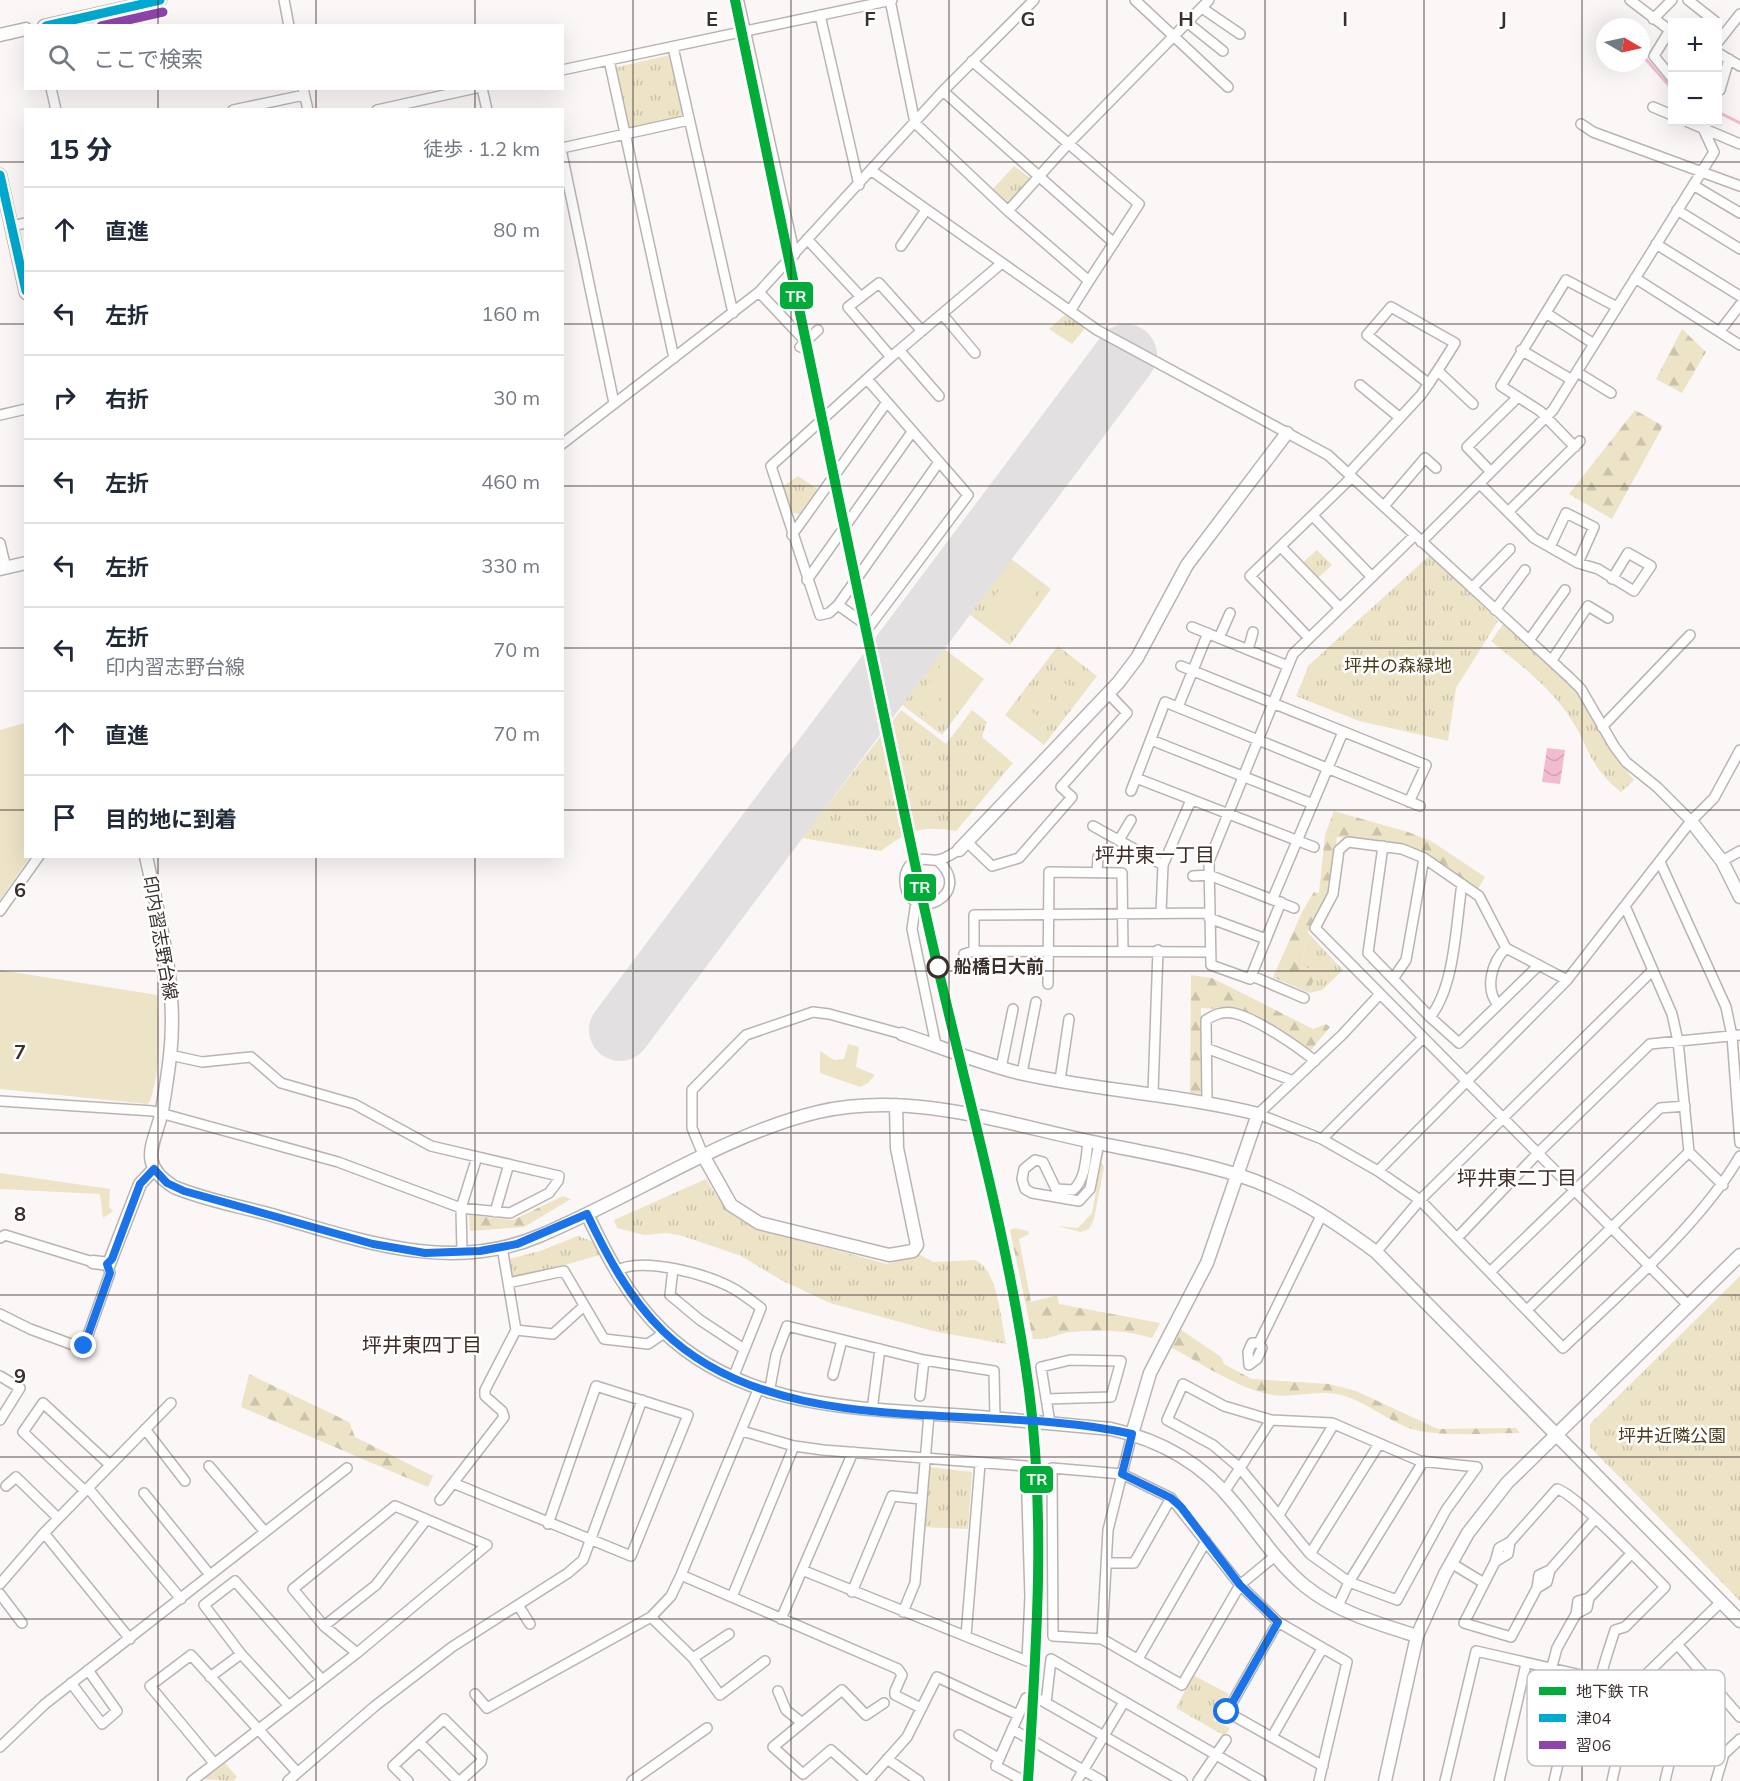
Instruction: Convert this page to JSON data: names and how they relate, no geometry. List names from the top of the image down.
{
  "streets": {
    "street": ["印内習志野台線"]
  },
  "districts": ["坪井東一丁目", "坪井東二丁目", "坪井東四丁目"],
  "parks": ["坪井の森緑地", "坪井近隣公園"],
  "places": ["船橋日大前"],
  "lines": ["metro line TR", "transit line 津04", "transit line 習06"],
  "legend": ["地下鉄 TR", "津04", "習06"],
  "north": "right",
  "page": {
    "map_buttons": ["+", "−"],
    "search": "ここで検索",
    "heading": ["15 分", "徒歩 · 1.2 km"],
    "list": [
      ["直進", "80 m"],
      ["左折", "160 m"],
      ["右折", "30 m"],
      ["左折", "460 m"],
      ["左折", "330 m"],
      ["左折", "印内習志野台線", "70 m"],
      ["直進", "70 m"],
      "目的地に到着"
    ]
  },
  "grid": {
    "columns": [
      "E",
      "F",
      "G",
      "H",
      "I",
      "J"
    ],
    "rows": [
      "6",
      "7",
      "8",
      "9"
    ]
  }
}
